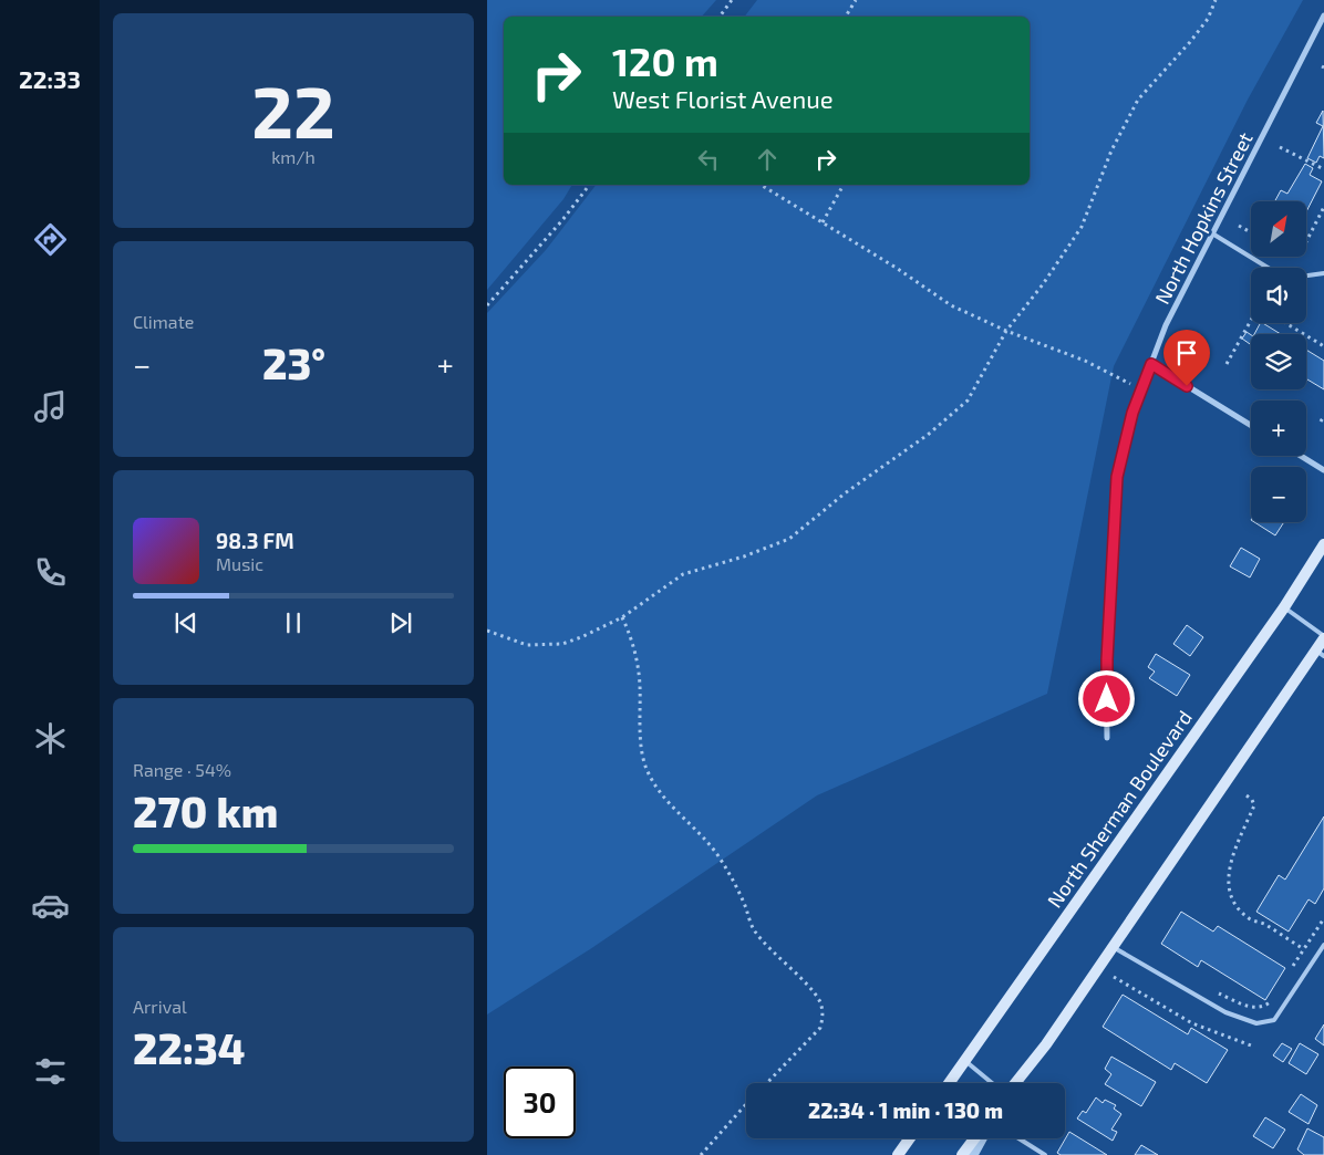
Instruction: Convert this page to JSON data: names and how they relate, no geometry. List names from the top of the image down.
{
  "streets": {
    "main road": ["North Sherman Boulevard"],
    "street": ["North Hopkins Street"]
  },
  "north": "top right",
  "page": {
    "tabs": "22:33",
    "tile": [
      ["22", "km/h"],
      "Climate",
      ["Range · 54%", "270 km"],
      ["Arrival", "22:34"]
    ],
    "turn": ["120 m", "West Florist Avenue"],
    "map_buttons": ["+", "−"],
    "heat": ["−", "23°", "+"],
    "song": ["98.3 FM", "Music"],
    "limit": "30",
    "trip": "22:34 · 1 min · 130 m"
  }
}
